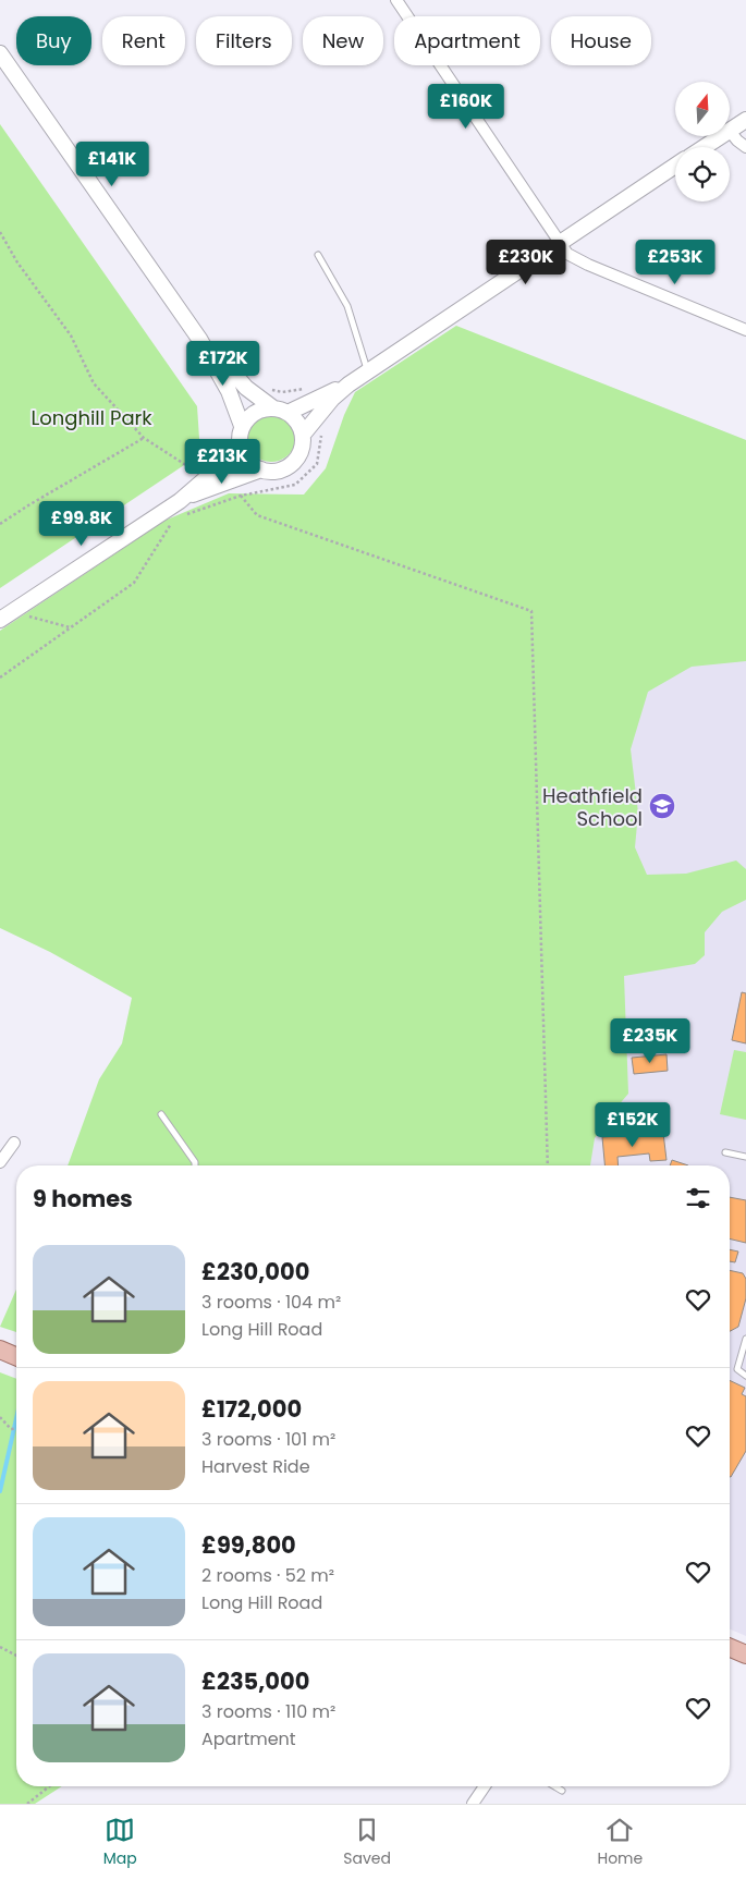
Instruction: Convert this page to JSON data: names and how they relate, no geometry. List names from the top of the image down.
{
  "parks": ["Longhill Park"],
  "places": {
    "school or university": ["Heathfield School"]
  },
  "north": "top",
  "page": {
    "chip": [
      "Buy",
      "Rent",
      "Filters",
      "New",
      "Apartment",
      "House"
    ],
    "price": [
      "£160K",
      "£141K",
      "£230K",
      "£253K",
      "£172K",
      "£213K",
      "£99.8K",
      "£235K",
      "£152K"
    ],
    "heading": "9 homes",
    "list": [
      {
        "name": "£230,000",
        "note": "3 rooms · 104 m² · Long Hill Road"
      },
      {
        "name": "£172,000",
        "note": "3 rooms · 101 m² · Harvest Ride"
      },
      {
        "name": "£99,800",
        "note": "2 rooms · 52 m² · Long Hill Road"
      },
      {
        "name": "£235,000",
        "note": "3 rooms · 110 m² · Apartment"
      }
    ],
    "tabs": ["Map", "Saved", "Home"]
  }
}
